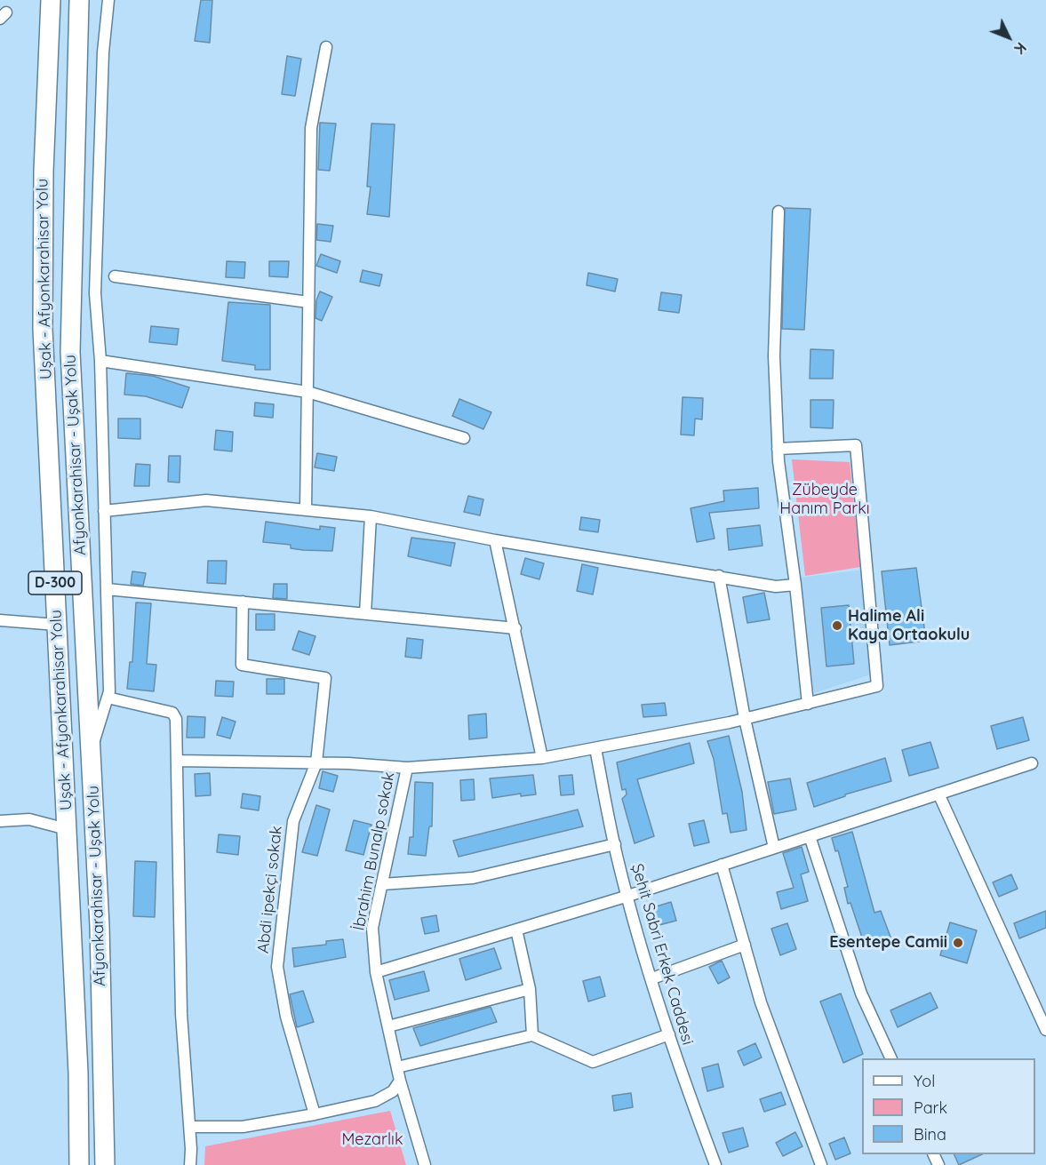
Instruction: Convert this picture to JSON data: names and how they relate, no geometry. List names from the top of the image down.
{
  "streets": {
    "highway": ["Uşak - Afyonkarahisar Yolu", "Afyonkarahisar - Uşak Yolu", "D-300"],
    "street": ["İbrahim Bunalp sokak", "Abdi ipekçi sokak", "Şehit Sabri Erkek Caddesi"]
  },
  "parks": ["Zübeyde Hanım Parkı", "Mezarlık"],
  "places": ["Halime Ali Kaya Ortaokulu", "Esentepe Camii"],
  "legend": ["Yol", "Park", "Bina"],
  "north": "bottom right"
}
